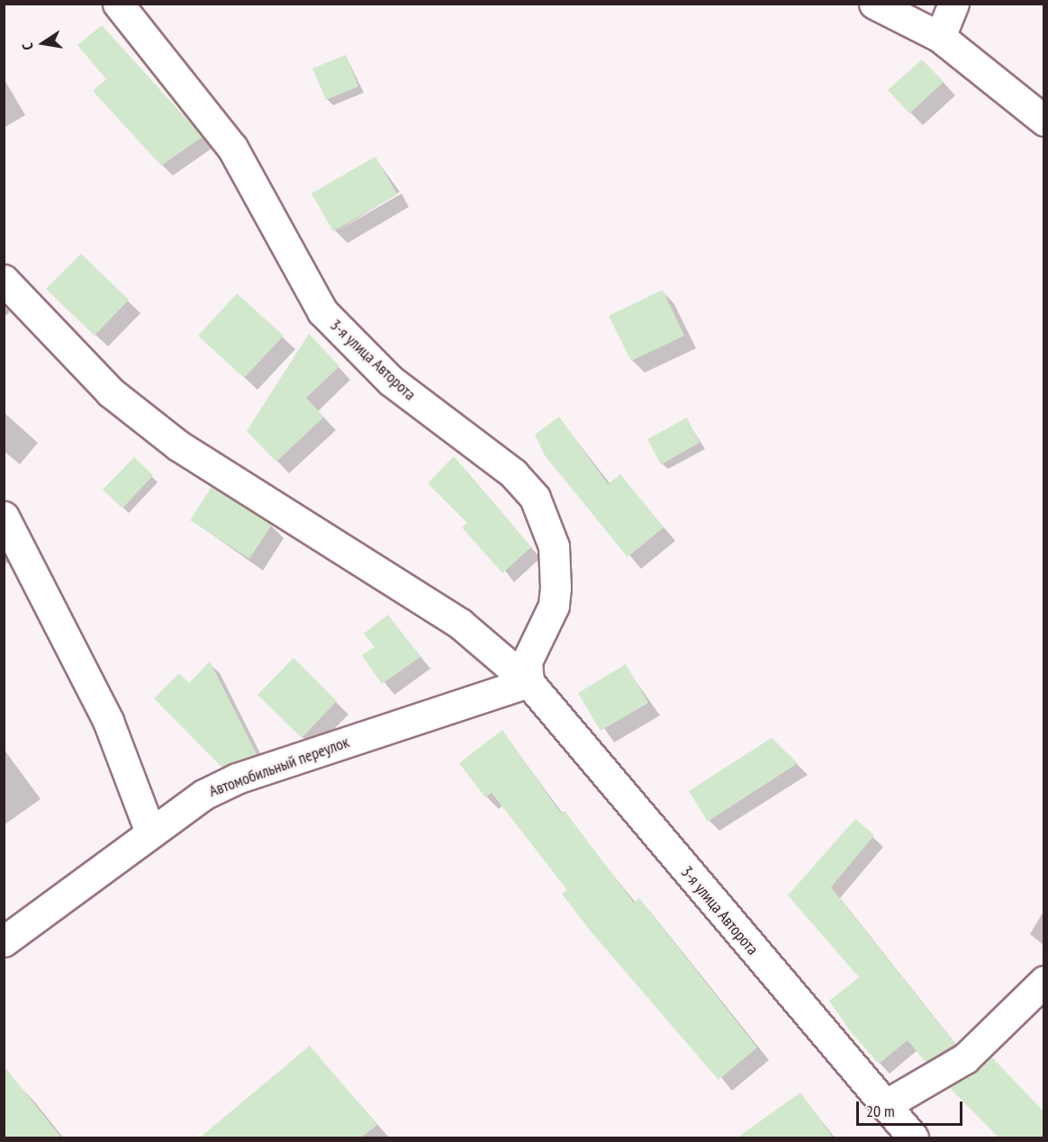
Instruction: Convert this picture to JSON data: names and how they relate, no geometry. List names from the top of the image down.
{
  "streets": {
    "street": ["3-я улица Авторота", "Автомобильный переулок"]
  },
  "crossings": [
    ["3-я улица Авторота", "Автомобильный переулок"]
  ],
  "scale_bar": "20 m",
  "north": "left"
}
